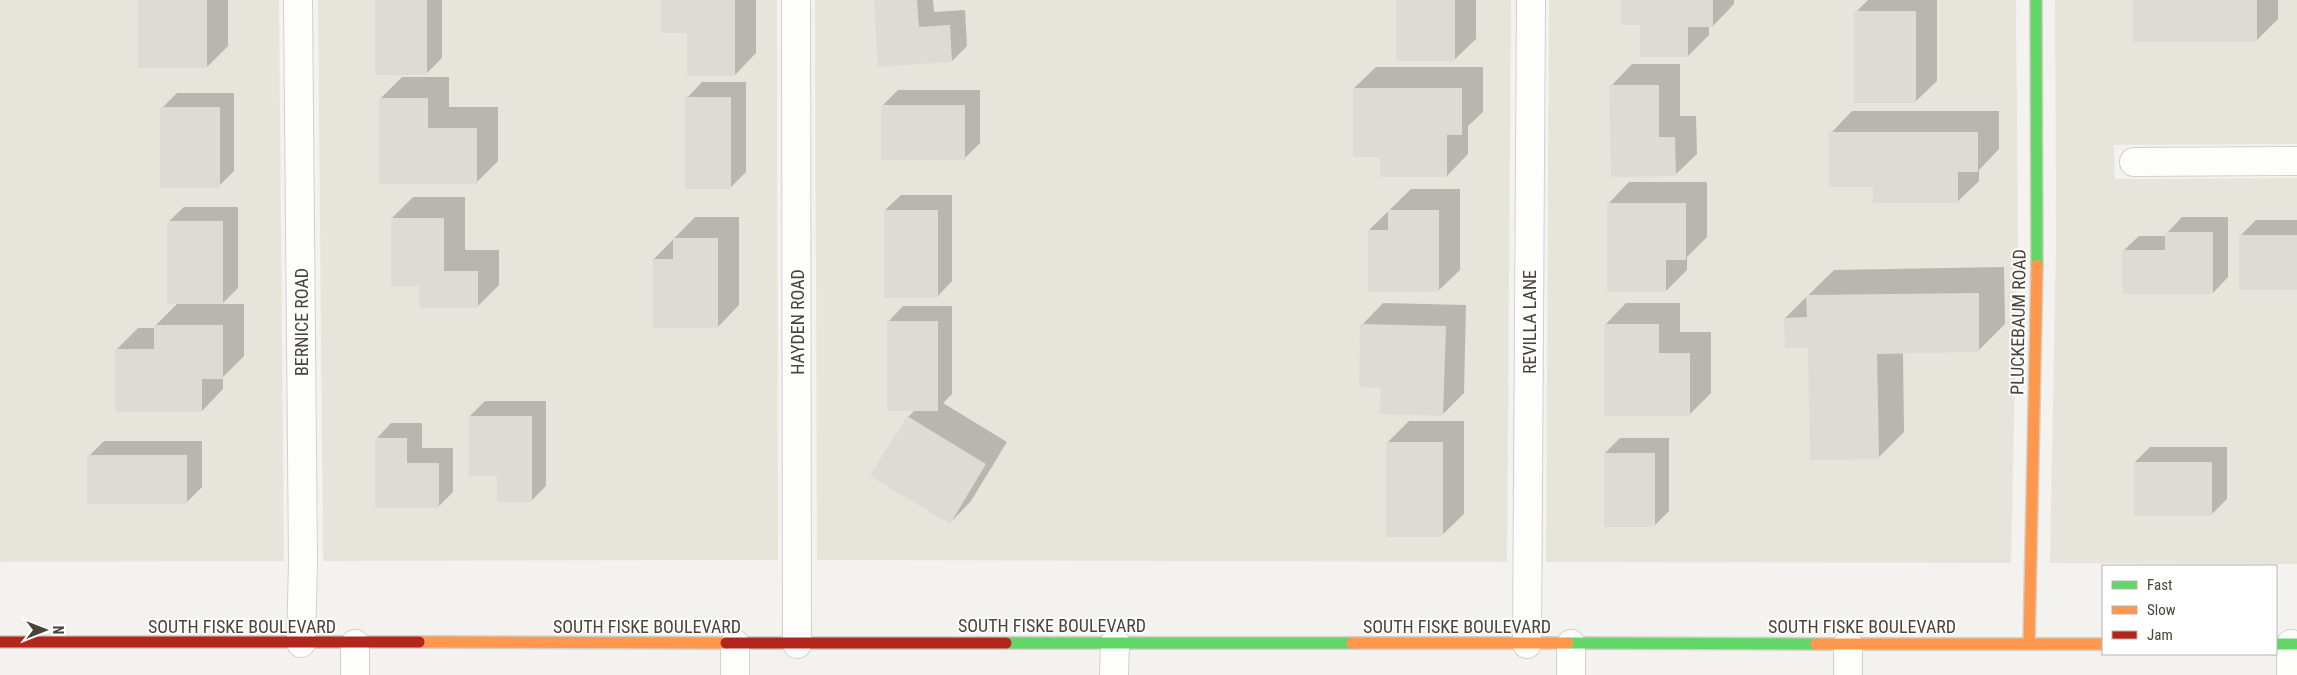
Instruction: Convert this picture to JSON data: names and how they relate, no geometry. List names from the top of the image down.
{
  "streets": {
    "main road": ["PLUCKEBAUM ROAD", "SOUTH FISKE BOULEVARD"],
    "street": ["BERNICE ROAD", "HAYDEN ROAD", "REVILLA LANE"]
  },
  "crossings": [
    ["BERNICE ROAD", "SOUTH FISKE BOULEVARD"],
    ["HAYDEN ROAD", "SOUTH FISKE BOULEVARD"],
    ["REVILLA LANE", "SOUTH FISKE BOULEVARD"],
    ["PLUCKEBAUM ROAD", "SOUTH FISKE BOULEVARD"]
  ],
  "legend": ["Fast", "Slow", "Jam"],
  "north": "right"
}
